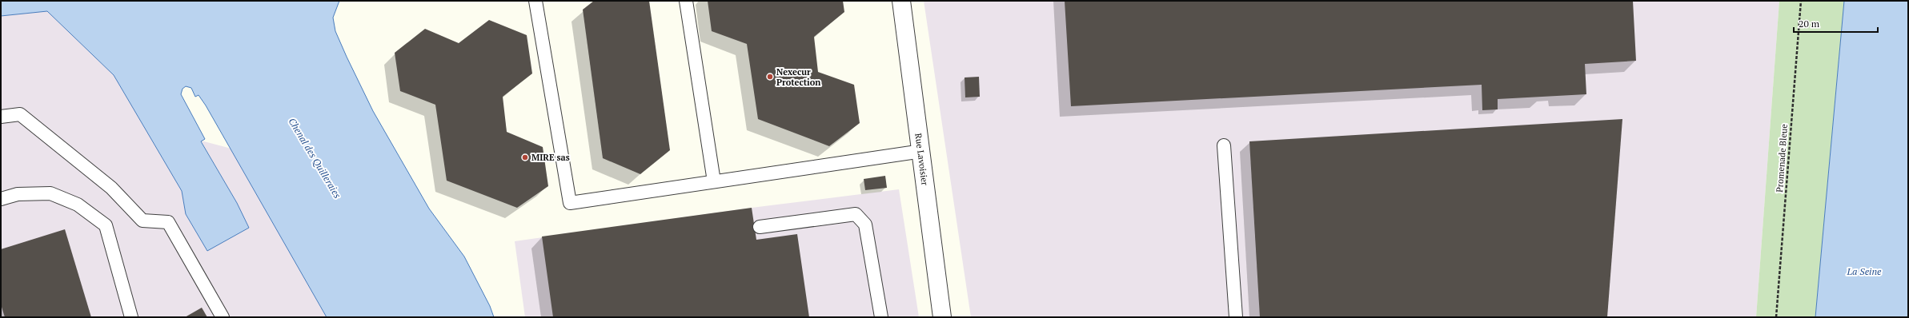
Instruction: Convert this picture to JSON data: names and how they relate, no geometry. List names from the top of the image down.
{
  "streets": {
    "street": ["Rue Lavoisier"],
    "path": ["Promenade Bleue"]
  },
  "water": ["Chenal des Quilleraies", "La Seine"],
  "places": ["Nexecur Protection", "MIRE sas"],
  "scale_bar": "20 m"
}
